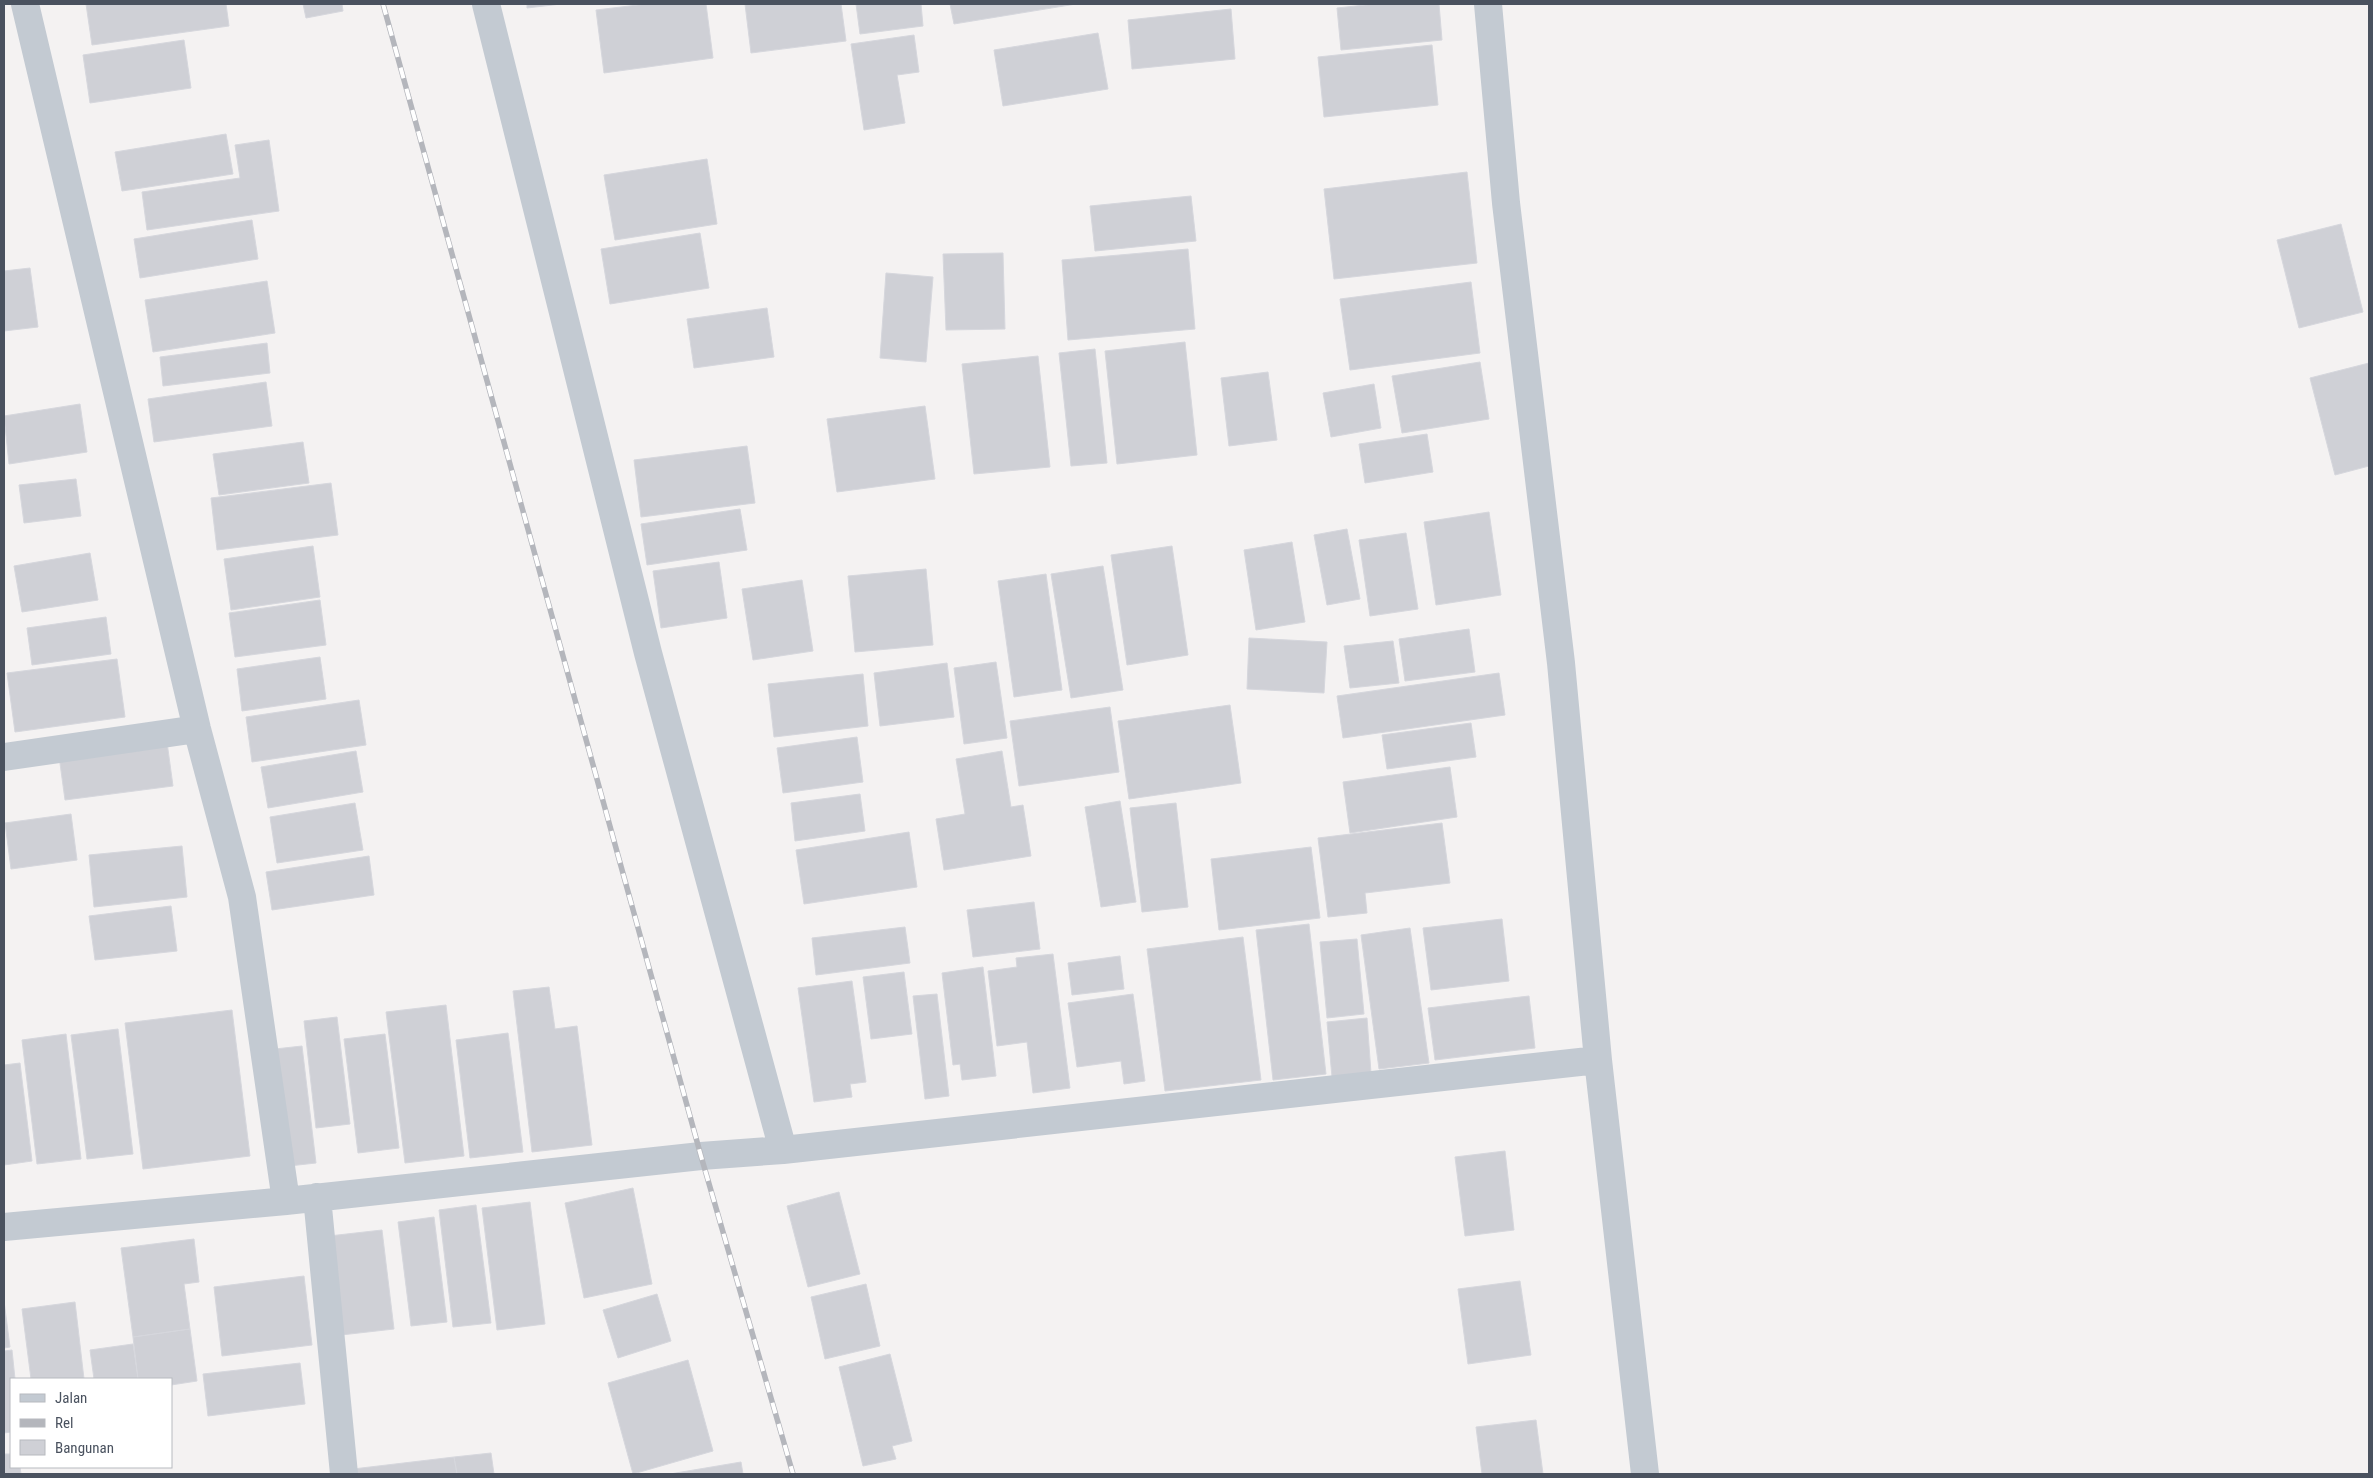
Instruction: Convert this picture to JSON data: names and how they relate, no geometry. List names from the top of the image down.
{
  "legend": ["Jalan", "Rel", "Bangunan"]
}
